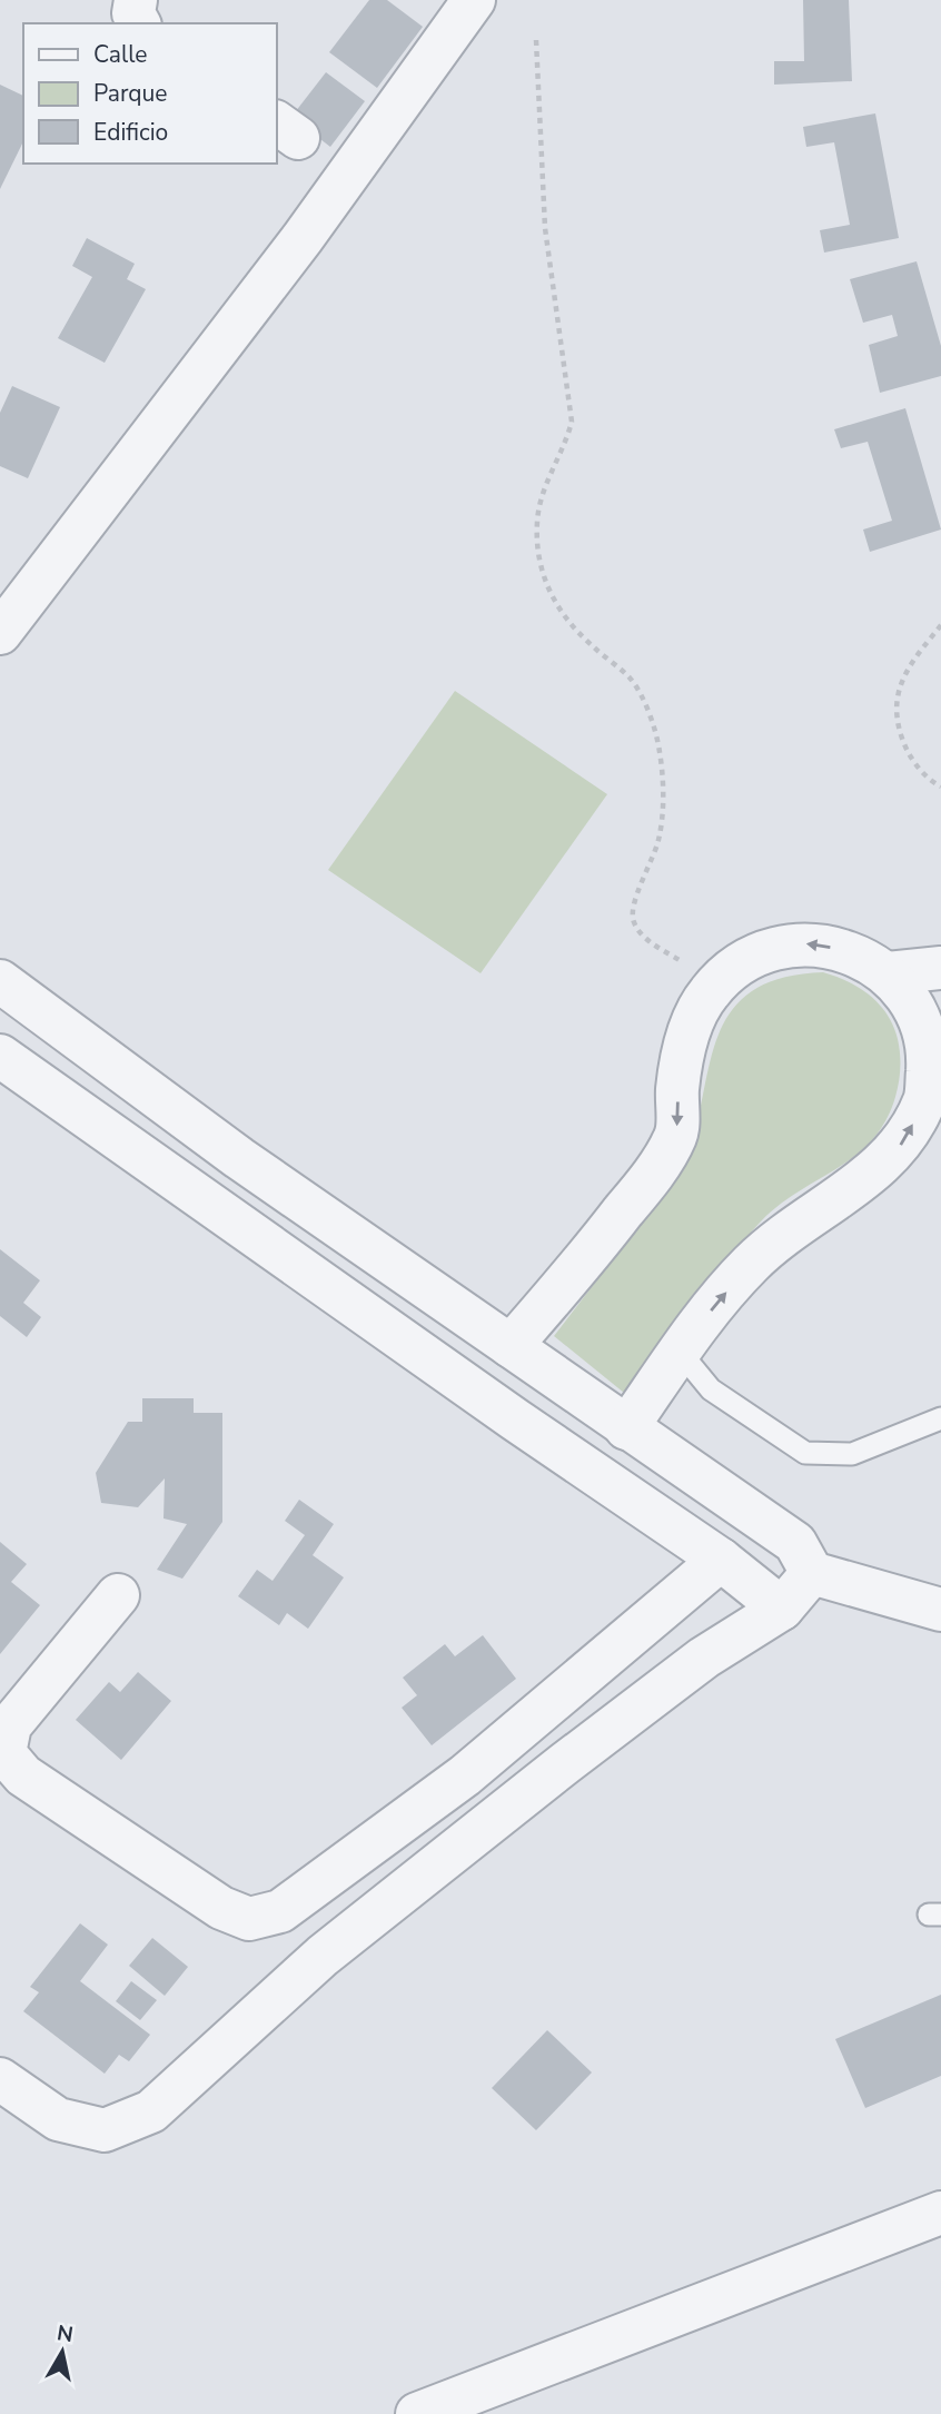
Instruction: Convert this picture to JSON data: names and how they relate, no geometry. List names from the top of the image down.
{
  "legend": ["Calle", "Parque", "Edificio"],
  "north": "top"
}
